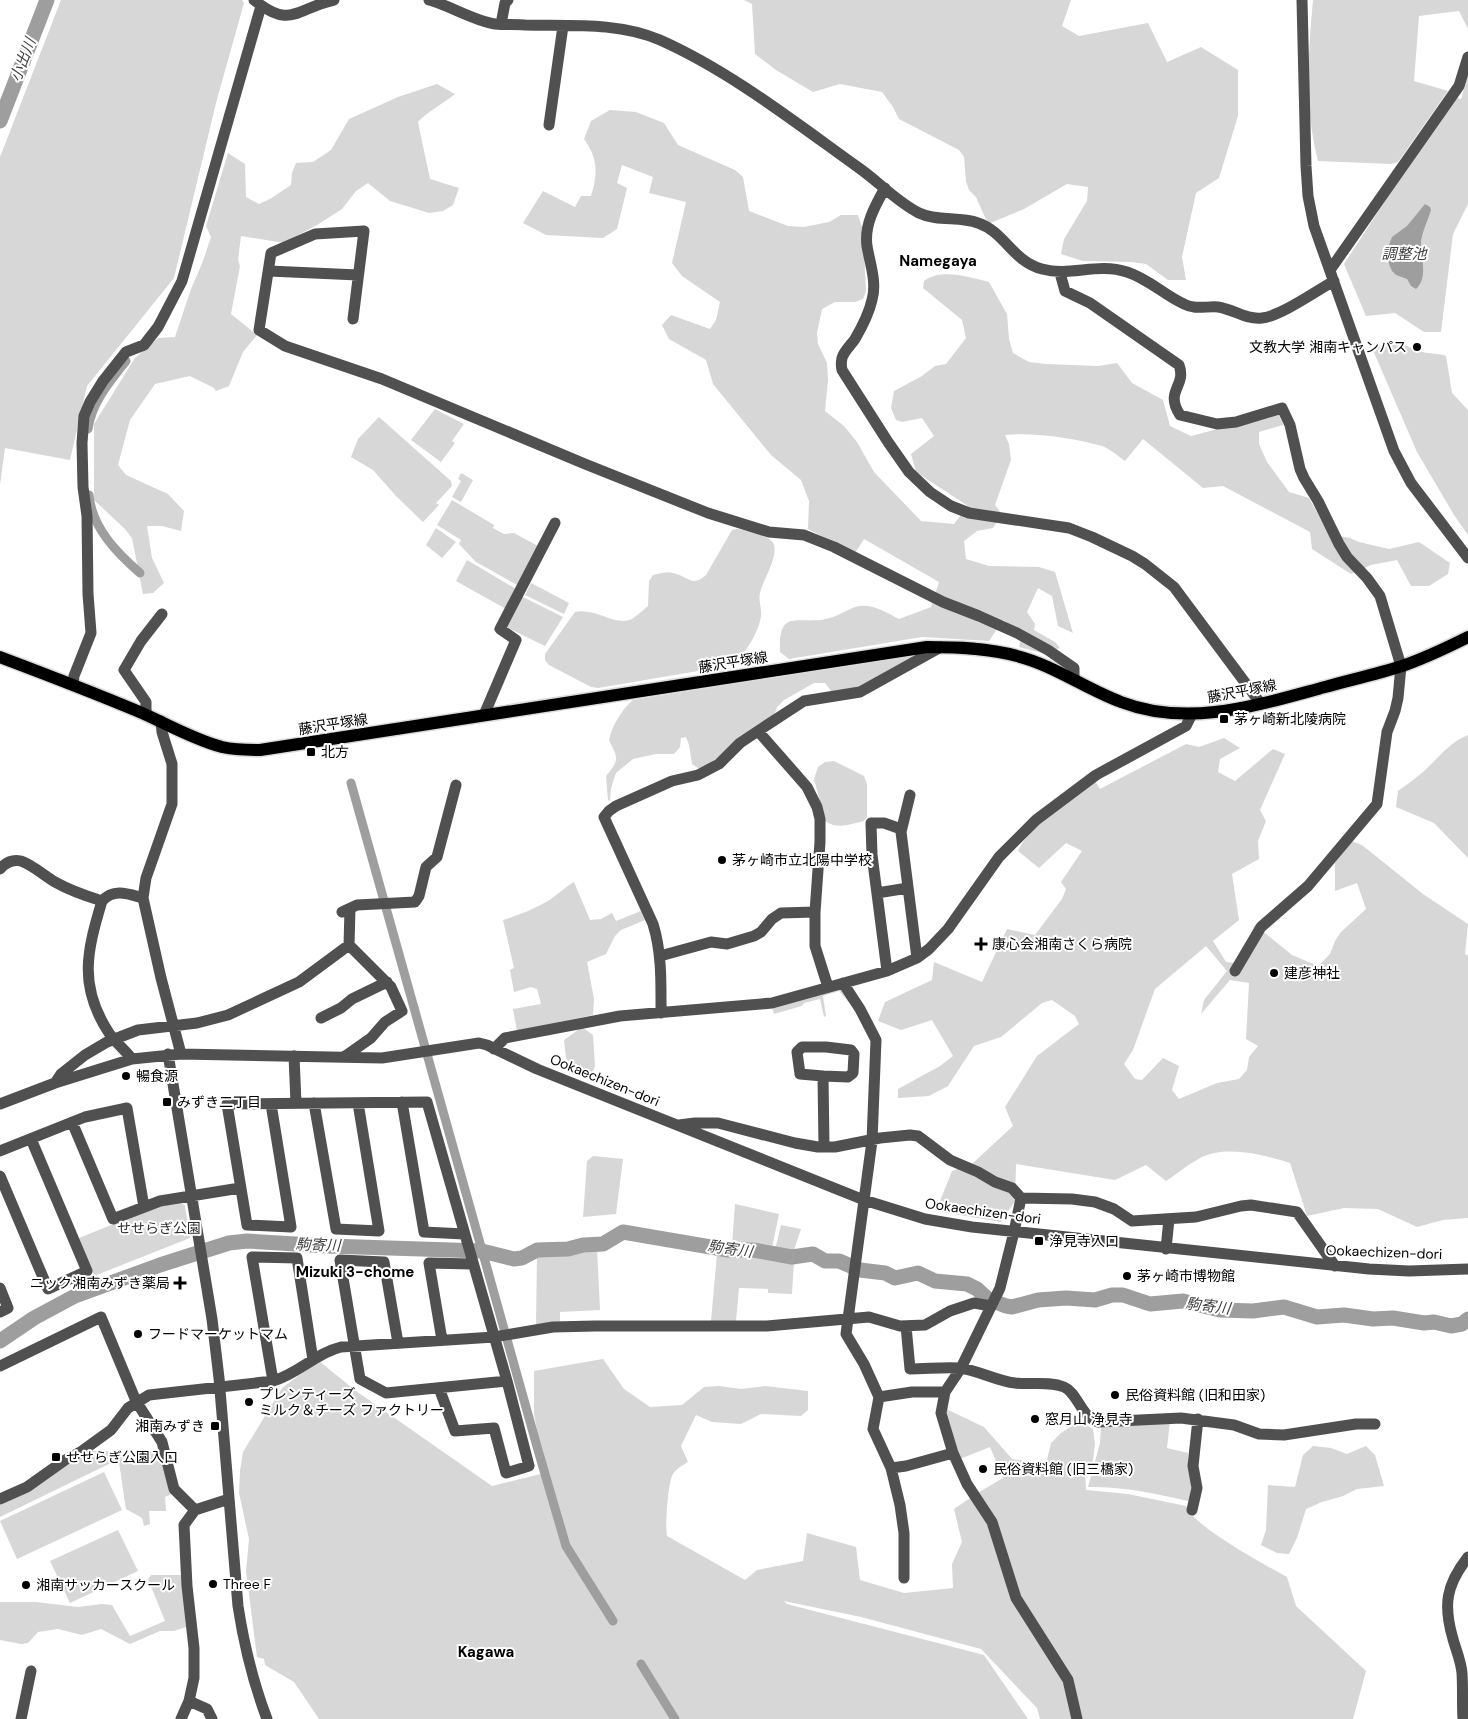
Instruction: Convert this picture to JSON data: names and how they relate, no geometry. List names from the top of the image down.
{
  "streets": {
    "main road": ["藤沢平塚線"],
    "street": ["Ookaechizen-dori"]
  },
  "districts": ["Namegaya", "Mizuki 3-chome", "Kagawa"],
  "water": ["小出川", "調整池", "駒寄川"],
  "parks": ["せせらぎ公園"],
  "places": {
    "other": [
      "文教大学 湘南キャンパス",
      "茅ヶ崎市立北陽中学校",
      "建彦神社",
      "暢食源",
      "茅ヶ崎市博物館",
      "フードマーケットマム",
      "民俗資料館 (旧和田家)",
      "プレンティーズ ミルク＆チーズ ファクトリー",
      "窓月山 浄見寺",
      "民俗資料館 (旧三橋家)",
      "Three F",
      "湘南サッカースクール"
    ],
    "transit": [
      "茅ヶ崎新北陵病院",
      "北方",
      "みずき二丁目",
      "浄見寺入口",
      "湘南みずき",
      "せせらぎ公園入口"
    ],
    "health": ["康心会湘南さくら病院", "ニック湘南みずき薬局"]
  }
}
